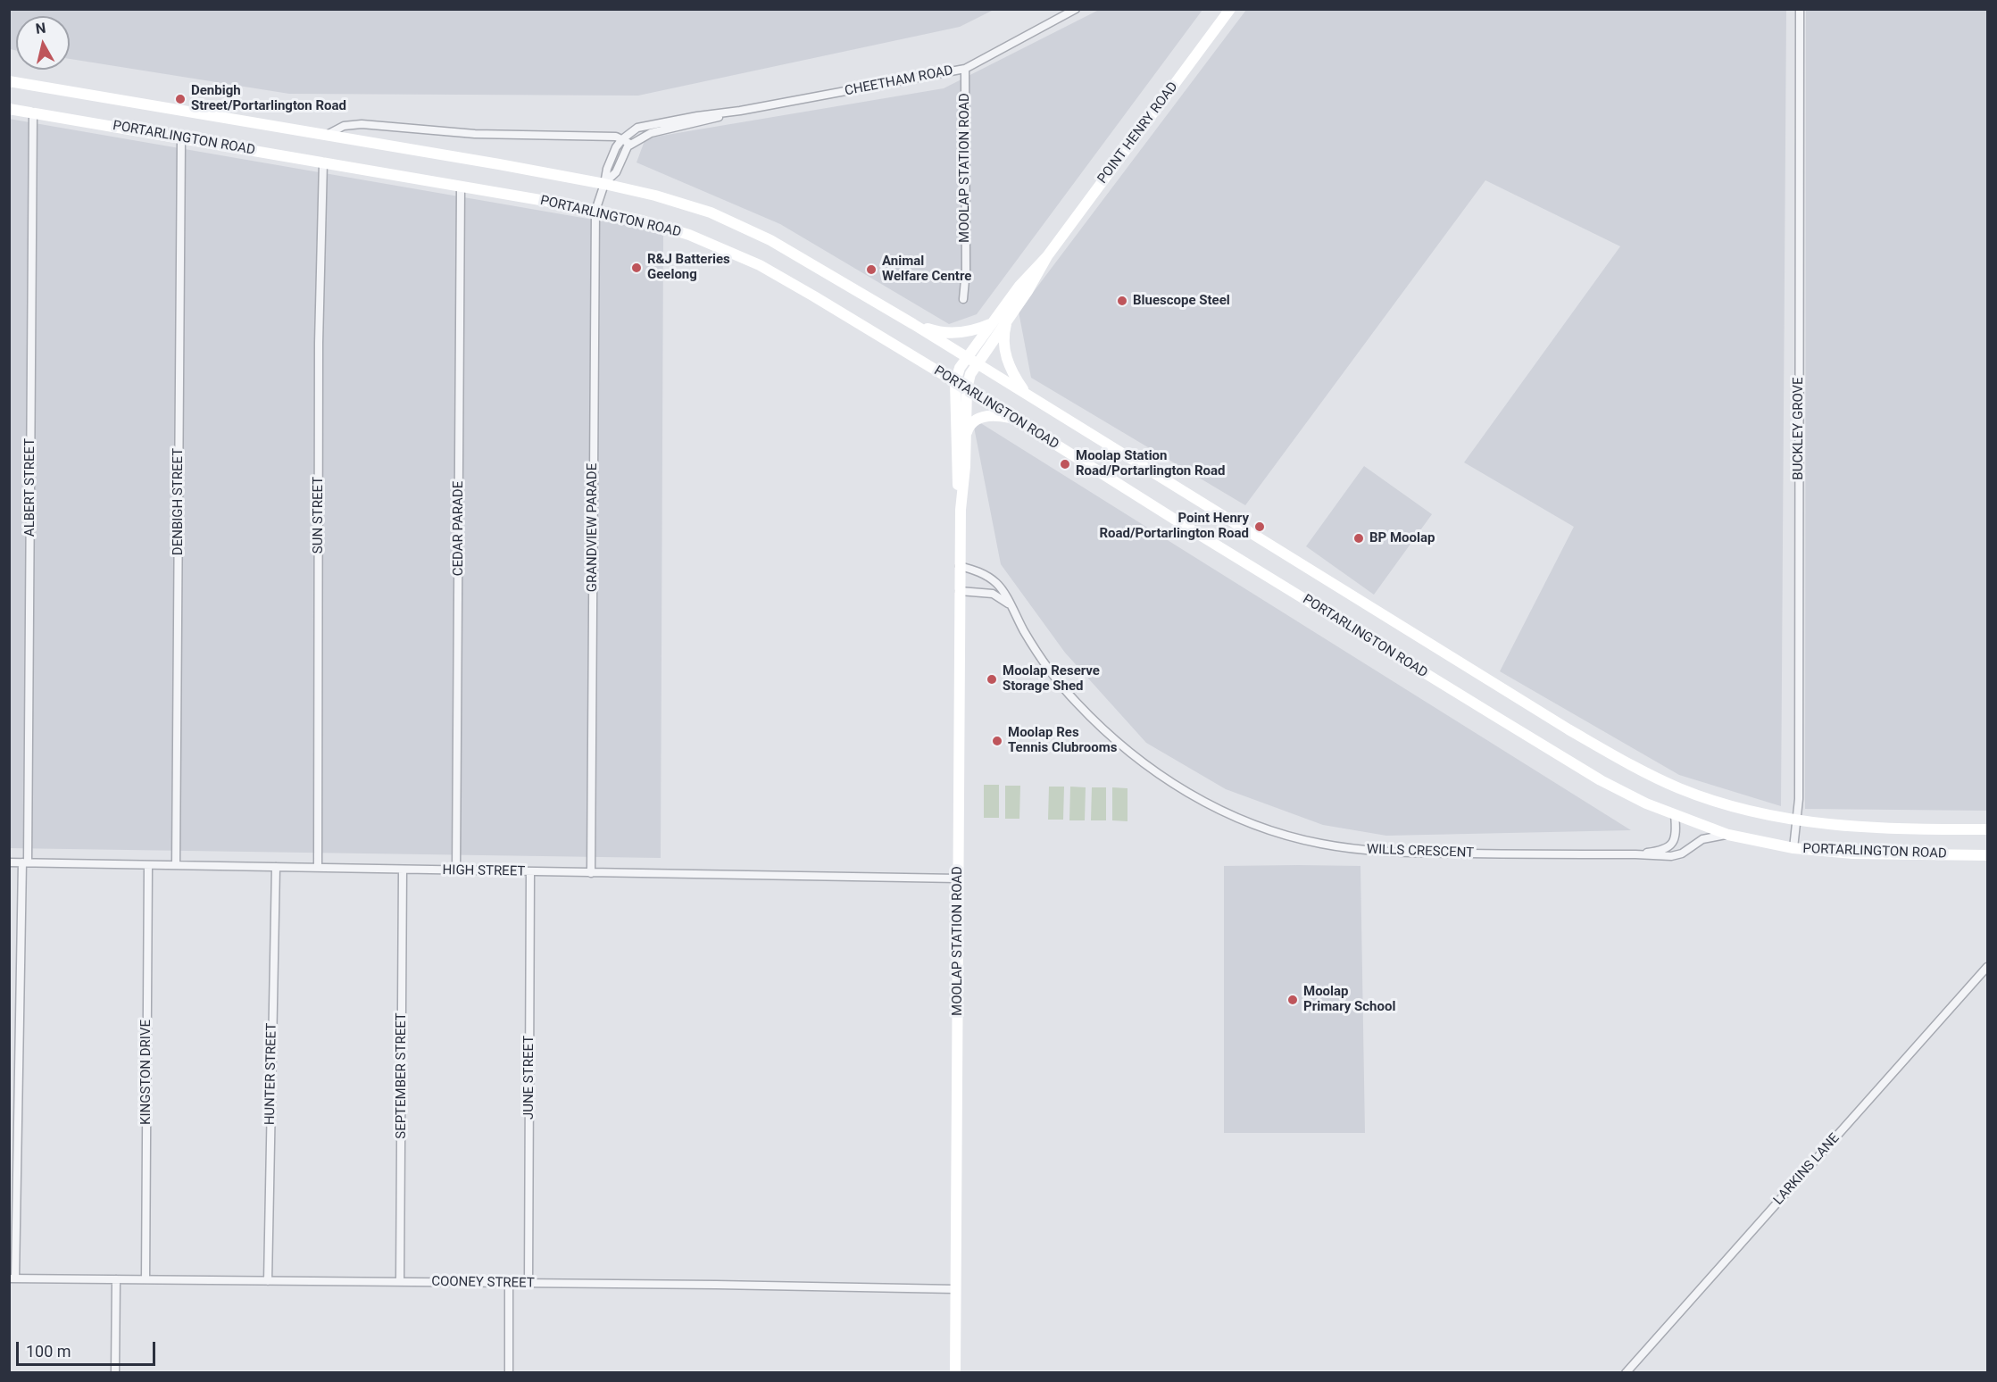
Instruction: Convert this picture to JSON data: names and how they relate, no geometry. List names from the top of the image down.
{
  "streets": {
    "main road": ["POINT HENRY ROAD", "PORTARLINGTON ROAD", "MOOLAP STATION ROAD"],
    "street": [
      "CHEETHAM ROAD",
      "BUCKLEY GROVE",
      "ALBERT STREET",
      "DENBIGH STREET",
      "SUN STREET",
      "GRANDVIEW PARADE",
      "CEDAR PARADE",
      "WILLS CRESCENT",
      "HIGH STREET",
      "KINGSTON DRIVE",
      "HUNTER STREET",
      "SEPTEMBER STREET",
      "JUNE STREET",
      "LARKINS LANE",
      "COONEY STREET"
    ]
  },
  "crossings": [
    ["CHEETHAM ROAD", "MOOLAP STATION ROAD"],
    ["POINT HENRY ROAD", "PORTARLINGTON ROAD"],
    ["POINT HENRY ROAD", "MOOLAP STATION ROAD"],
    ["PORTARLINGTON ROAD", "MOOLAP STATION ROAD"],
    ["PORTARLINGTON ROAD", "BUCKLEY GROVE"],
    ["PORTARLINGTON ROAD", "ALBERT STREET"],
    ["PORTARLINGTON ROAD", "DENBIGH STREET"],
    ["PORTARLINGTON ROAD", "SUN STREET"],
    ["PORTARLINGTON ROAD", "GRANDVIEW PARADE"],
    ["PORTARLINGTON ROAD", "CEDAR PARADE"],
    ["PORTARLINGTON ROAD", "WILLS CRESCENT"],
    ["MOOLAP STATION ROAD", "WILLS CRESCENT"],
    ["MOOLAP STATION ROAD", "HIGH STREET"],
    ["MOOLAP STATION ROAD", "COONEY STREET"],
    ["ALBERT STREET", "HIGH STREET"],
    ["ALBERT STREET", "COONEY STREET"],
    ["DENBIGH STREET", "HIGH STREET"],
    ["SUN STREET", "HIGH STREET"],
    ["GRANDVIEW PARADE", "HIGH STREET"],
    ["CEDAR PARADE", "HIGH STREET"],
    ["HIGH STREET", "KINGSTON DRIVE"],
    ["HIGH STREET", "HUNTER STREET"],
    ["HIGH STREET", "SEPTEMBER STREET"],
    ["HIGH STREET", "JUNE STREET"],
    ["KINGSTON DRIVE", "COONEY STREET"],
    ["HUNTER STREET", "COONEY STREET"],
    ["SEPTEMBER STREET", "COONEY STREET"],
    ["JUNE STREET", "COONEY STREET"]
  ],
  "places": [
    "Denbigh Street/Portarlington Road",
    "R&J Batteries Geelong",
    "Animal Welfare Centre",
    "Bluescope Steel",
    "Moolap Station Road/Portarlington Road",
    "Point Henry Road/Portarlington Road",
    "BP Moolap",
    "Moolap Reserve Storage Shed",
    "Moolap Res Tennis Clubrooms",
    "Moolap Primary School"
  ],
  "scale_bar": "100 m",
  "north": "top"
}
